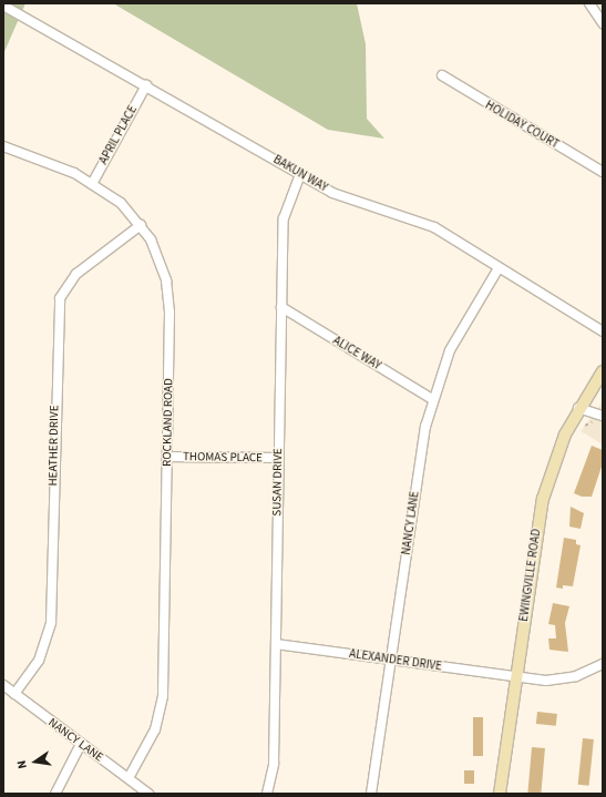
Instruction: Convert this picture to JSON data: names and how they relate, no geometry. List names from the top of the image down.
{
  "streets": {
    "main road": ["EWINGVILLE ROAD"],
    "street": [
      "HOLIDAY COURT",
      "APRIL PLACE",
      "BAKUN WAY",
      "ALICE WAY",
      "ROCKLAND ROAD",
      "HEATHER DRIVE",
      "THOMAS PLACE",
      "SUSAN DRIVE",
      "NANCY LANE",
      "ALEXANDER DRIVE"
    ]
  },
  "crossings": [
    ["APRIL PLACE", "BAKUN WAY"],
    ["APRIL PLACE", "ROCKLAND ROAD"],
    ["BAKUN WAY", "SUSAN DRIVE"],
    ["BAKUN WAY", "NANCY LANE"],
    ["ALICE WAY", "SUSAN DRIVE"],
    ["ALICE WAY", "NANCY LANE"],
    ["ROCKLAND ROAD", "HEATHER DRIVE"],
    ["ROCKLAND ROAD", "THOMAS PLACE"],
    ["ROCKLAND ROAD", "NANCY LANE"],
    ["HEATHER DRIVE", "NANCY LANE"],
    ["THOMAS PLACE", "SUSAN DRIVE"],
    ["SUSAN DRIVE", "ALEXANDER DRIVE"],
    ["NANCY LANE", "ALEXANDER DRIVE"],
    ["EWINGVILLE ROAD", "ALEXANDER DRIVE"]
  ],
  "north": "left"
}
